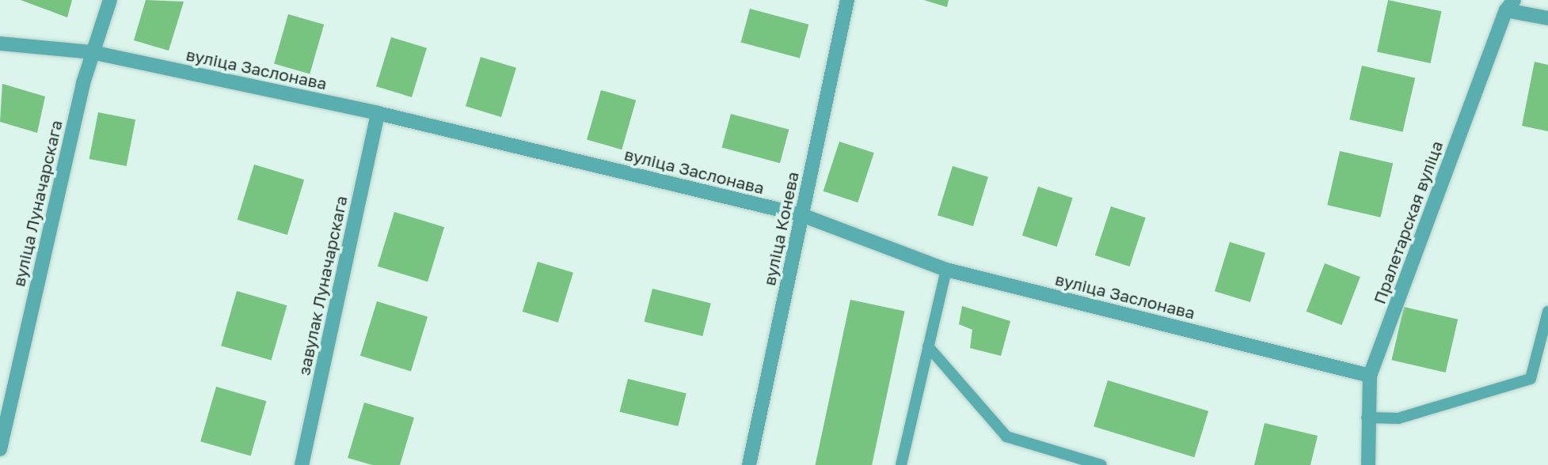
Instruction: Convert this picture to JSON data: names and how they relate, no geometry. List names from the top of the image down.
{
  "streets": {
    "street": [
      "вуліца Заслонава",
      "вуліца Луначарскага",
      "Пралетарская вуліца",
      "вуліца Конева",
      "завулак Луначарскага"
    ]
  },
  "crossings": [
    ["вуліца Заслонава", "вуліца Луначарскага"],
    ["вуліца Заслонава", "Пралетарская вуліца"],
    ["вуліца Заслонава", "вуліца Конева"],
    ["вуліца Заслонава", "завулак Луначарскага"]
  ]
}
